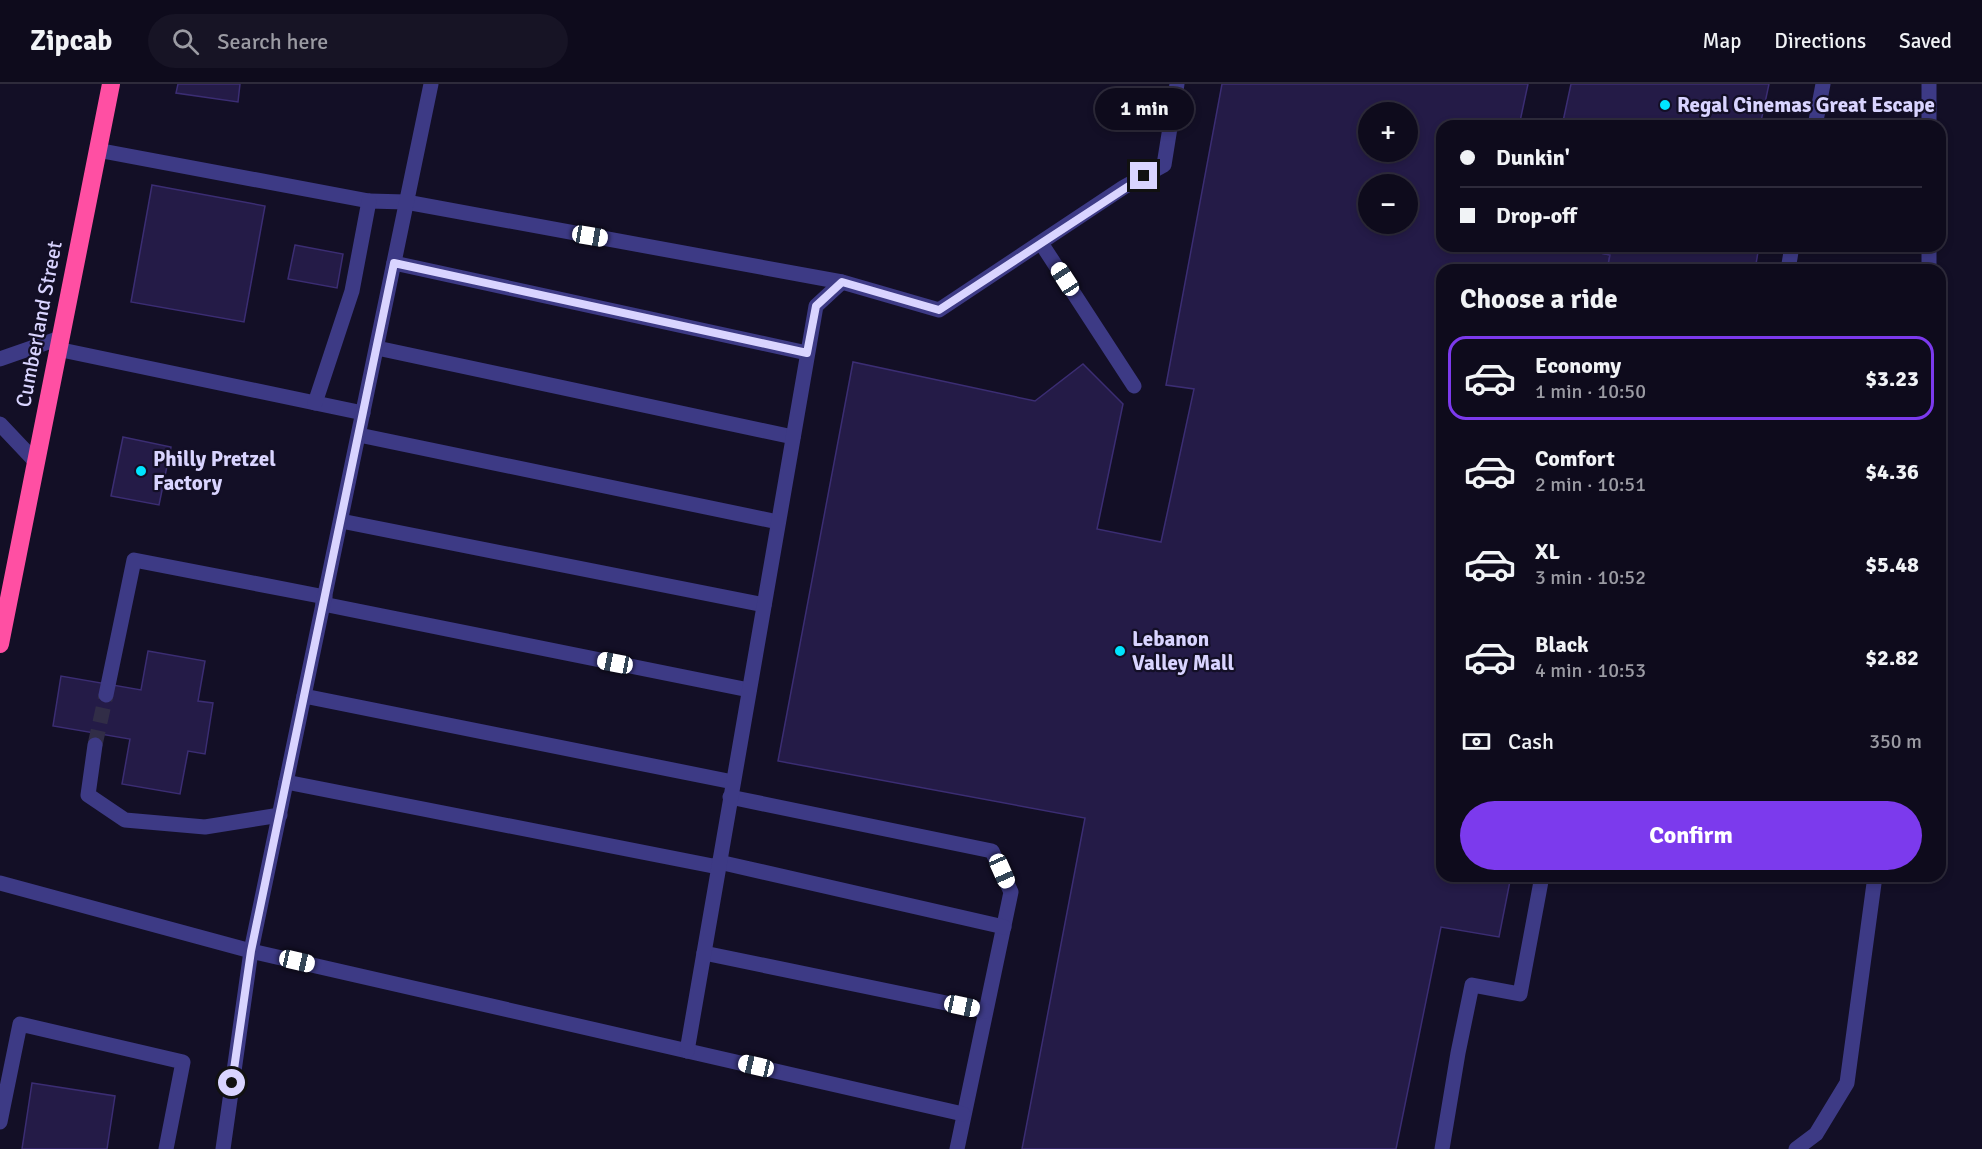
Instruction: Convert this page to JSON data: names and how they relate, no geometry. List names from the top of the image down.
{
  "streets": {
    "highway": ["Cumberland Street"]
  },
  "places": ["Regal Cinemas Great Escape", "Philly Pretzel Factory", "Lebanon Valley Mall"],
  "page": {
    "header": "Zipcab",
    "search": "Search here",
    "nav": ["Map", "Directions", "Saved"],
    "bubble": "1 min",
    "map_buttons": ["+", "−"],
    "banner": ["Dunkin'", "Drop-off"],
    "heading": "Choose a ride",
    "list": [
      {
        "name": "Economy",
        "note": "1 min · 10:50",
        "value": "$3.23"
      },
      {
        "name": "Comfort",
        "note": "2 min · 10:51",
        "value": "$4.36"
      },
      {
        "name": "XL",
        "note": "3 min · 10:52",
        "value": "$5.48"
      },
      {
        "name": "Black",
        "note": "4 min · 10:53",
        "value": "$2.82"
      }
    ],
    "pay": ["Cash", "350 m"],
    "buttons": "Confirm"
  }
}
